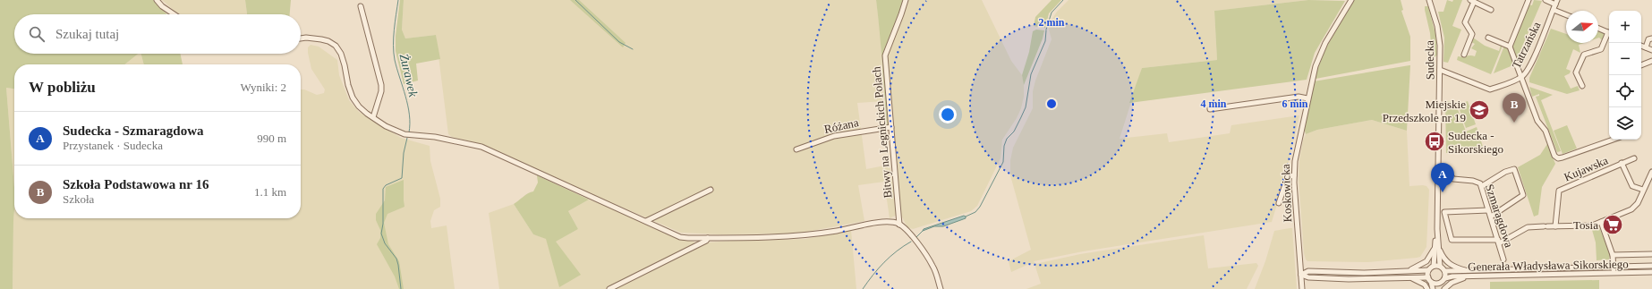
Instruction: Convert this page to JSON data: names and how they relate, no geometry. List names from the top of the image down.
{
  "streets": {
    "street": [
      "Tatrzańska",
      "Sudecka",
      "Różana",
      "Bitwy na Legnickich Polach",
      "Kujawska",
      "Koskowicka",
      "Szmaragdowa",
      "Generała Władysława Sikorskiego"
    ]
  },
  "crossings": [
    ["Tatrzańska", "Sudecka"],
    ["Sudecka", "Szmaragdowa"],
    ["Sudecka", "Generała Władysława Sikorskiego"],
    ["Różana", "Bitwy na Legnickich Polach"]
  ],
  "water": ["Żurawek"],
  "places": {
    "school or university": ["Miejskie Przedszkole nr 19"],
    "bus stop": ["Sudecka - Sikorskiego"],
    "supermarket": ["Tosia"]
  },
  "north": "right",
  "page": {
    "map_buttons": ["+", "−"],
    "search": "Szukaj tutaj",
    "heading": ["W pobliżu", "Wyniki: 2"],
    "pins": ["B", "A"],
    "list": [
      {
        "mark": "A",
        "name": "Sudecka - Szmaragdowa",
        "note": "Przystanek · Sudecka",
        "value": "990 m"
      },
      {
        "mark": "B",
        "name": "Szkoła Podstawowa nr 16",
        "note": "Szkoła",
        "value": "1.1 km"
      }
    ]
  },
  "rings": ["2 min", "4 min", "6 min"]
}
